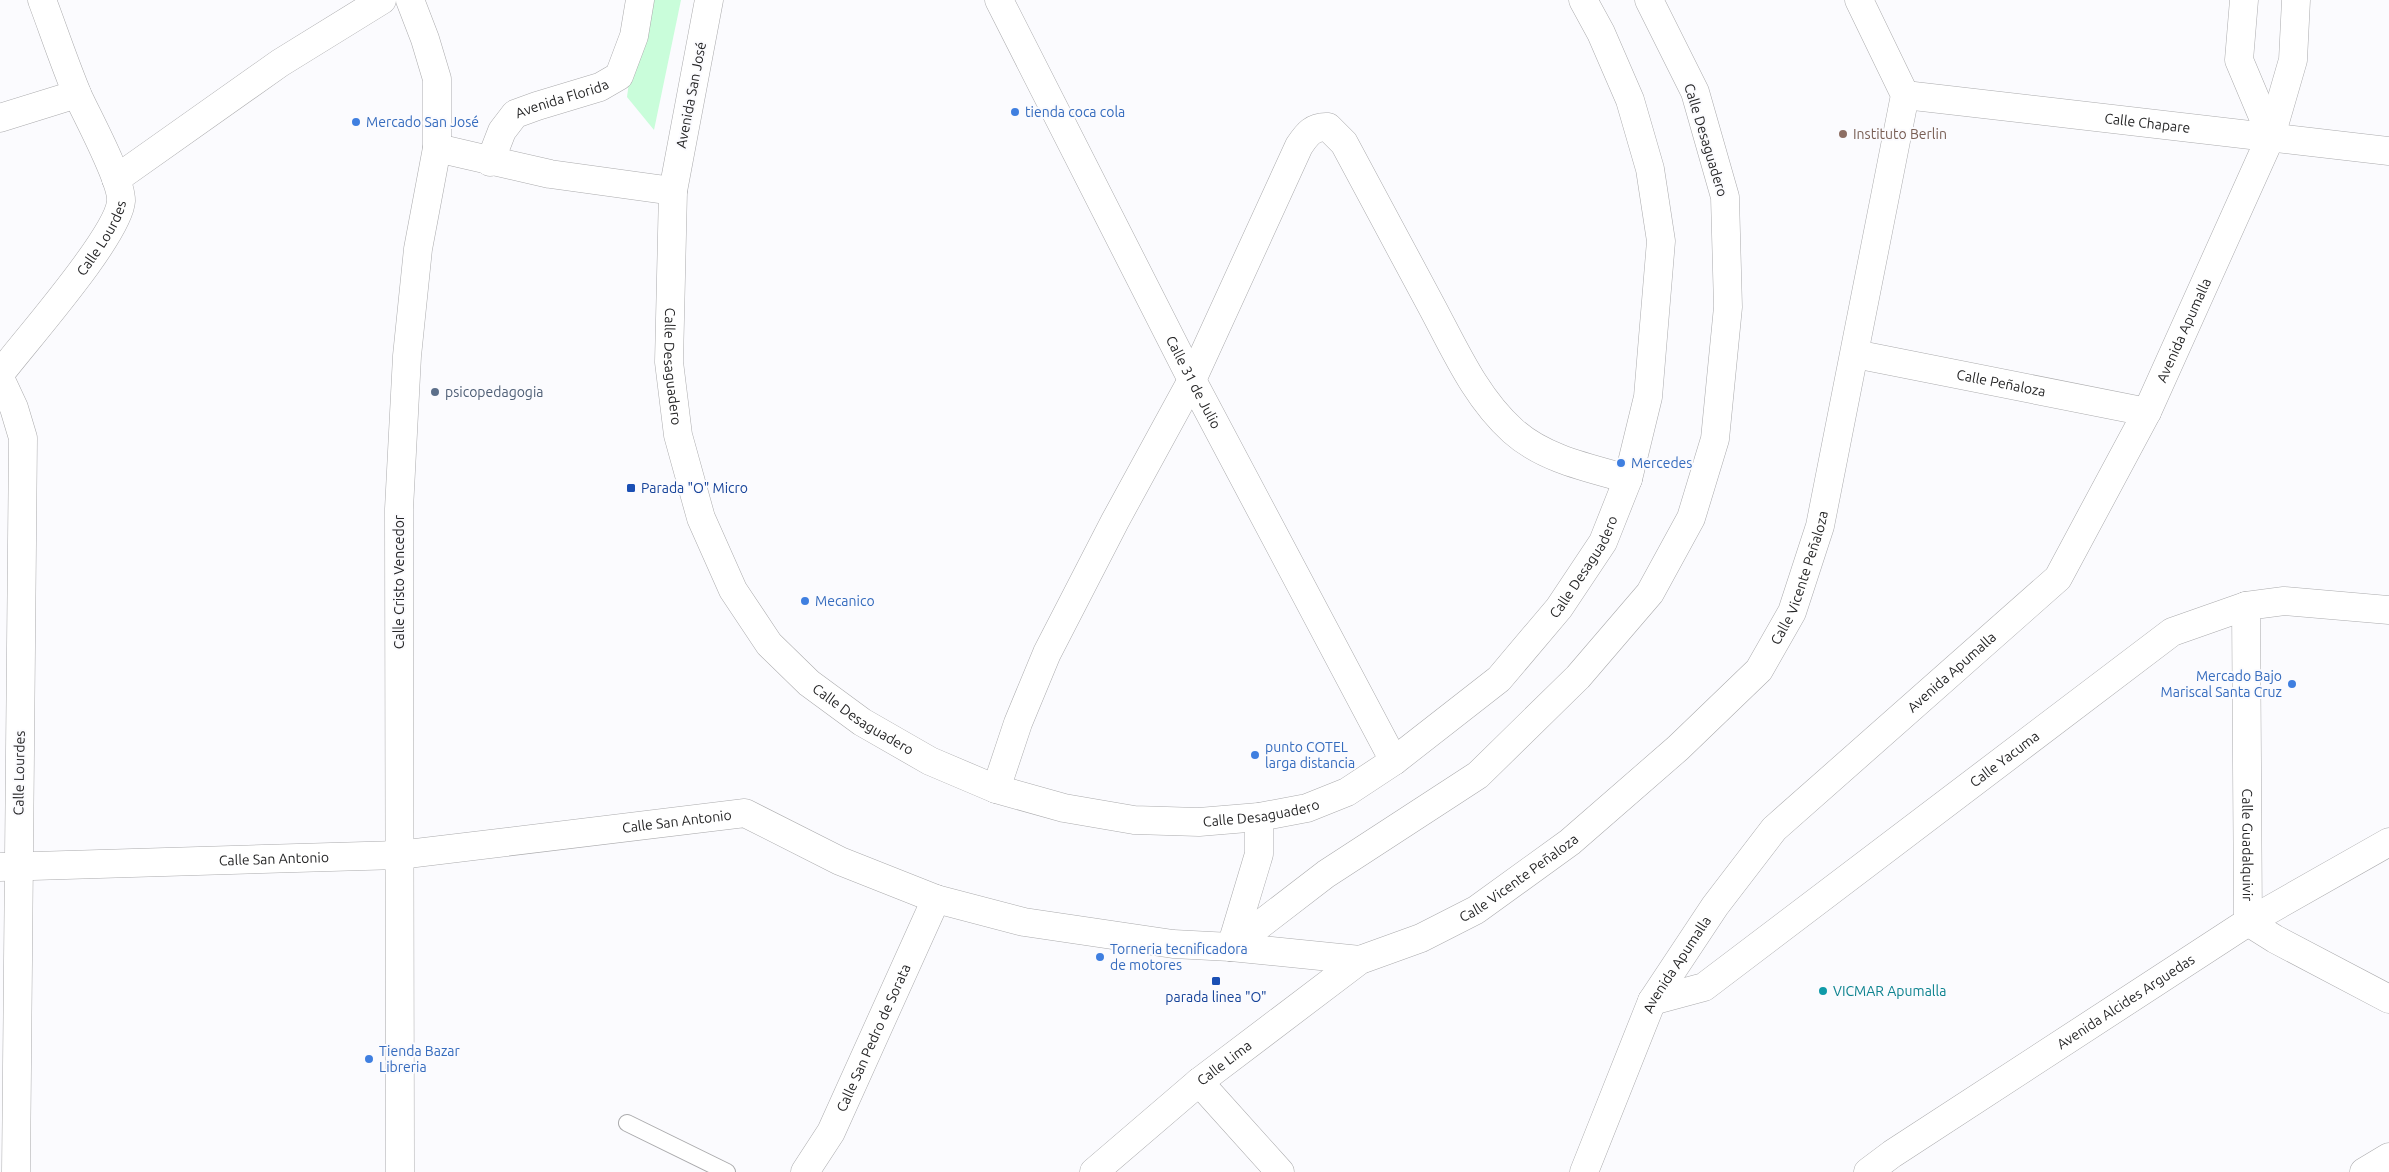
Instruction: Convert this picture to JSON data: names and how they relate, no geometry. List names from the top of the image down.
{
  "streets": {
    "street": [
      "Avenida San José",
      "Avenida Florida",
      "Calle Chapare",
      "Calle Desaguadero",
      "Calle Lourdes",
      "Avenida Apumalla",
      "Calle 31 de Julio",
      "Calle Peñaloza",
      "Calle Vicente Peñaloza",
      "Calle Cristo Vencedor",
      "Calle Yacuma",
      "Calle San Antonio",
      "Calle Guadalquivir",
      "Avenida Alcides Arguedas",
      "Calle San Pedro de Sorata",
      "Calle Lima"
    ]
  },
  "crossings": [
    ["Avenida San José", "Calle Desaguadero"],
    ["Calle Chapare", "Avenida Apumalla"],
    ["Calle Chapare", "Calle Vicente Peñaloza"],
    ["Calle Desaguadero", "Calle 31 de Julio"],
    ["Calle Desaguadero", "Calle San Antonio"],
    ["Calle Lourdes", "Calle San Antonio"],
    ["Avenida Apumalla", "Calle Peñaloza"],
    ["Avenida Apumalla", "Calle Yacuma"],
    ["Calle Peñaloza", "Calle Vicente Peñaloza"],
    ["Calle Vicente Peñaloza", "Calle San Antonio"],
    ["Calle Vicente Peñaloza", "Calle Lima"],
    ["Calle Cristo Vencedor", "Calle San Antonio"],
    ["Calle Yacuma", "Calle Guadalquivir"],
    ["Calle San Antonio", "Calle San Pedro de Sorata"],
    ["Calle San Antonio", "Calle Lima"],
    ["Calle Guadalquivir", "Avenida Alcides Arguedas"]
  ],
  "places": {
    "other": [
      "tienda coca cola",
      "Mercado San José",
      "Instituto Berlin",
      "psicopedagogia",
      "Mercedes",
      "Mecanico",
      "Mercado Bajo Mariscal Santa Cruz",
      "punto COTEL larga distancia",
      "Torneria tecnificadora de motores",
      "VICMAR Apumalla",
      "Tienda Bazar Libreria"
    ],
    "transit": ["Parada \"O\" Micro", "parada linea \"O\""]
  }
}
